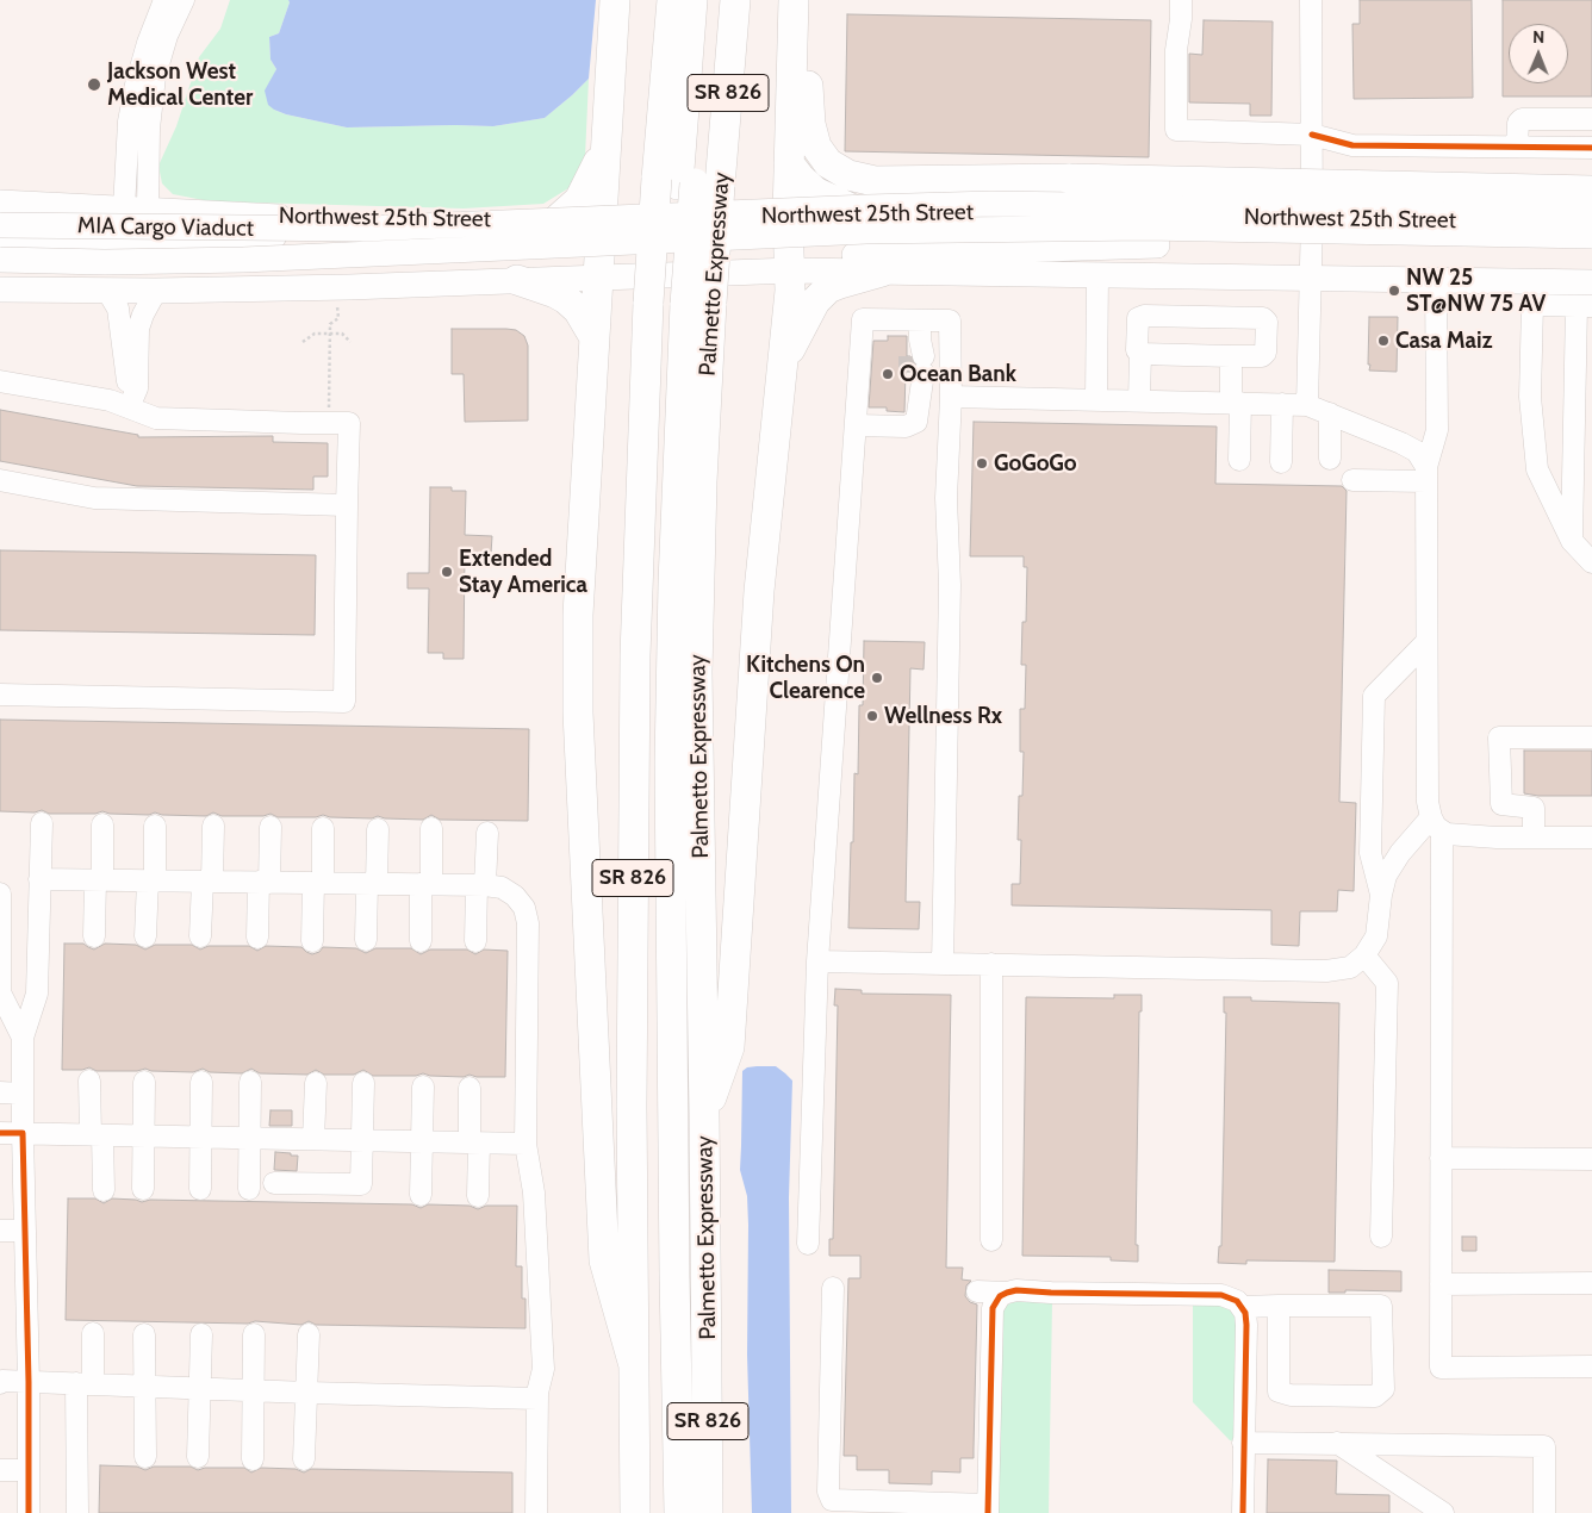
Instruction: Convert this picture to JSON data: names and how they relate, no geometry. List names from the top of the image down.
{
  "streets": {
    "highway": ["SR 826", "Palmetto Expressway"],
    "main road": ["Northwest 25th Street", "MIA Cargo Viaduct"]
  },
  "crossings": [
    ["Northwest 25th Street", "MIA Cargo Viaduct"]
  ],
  "places": [
    "Jackson West Medical Center",
    "NW 25 ST@NW 75 AV",
    "Casa Maiz",
    "Ocean Bank",
    "GoGoGo",
    "Extended Stay America",
    "Kitchens On Clearence",
    "Wellness Rx"
  ],
  "north": "top"
}
